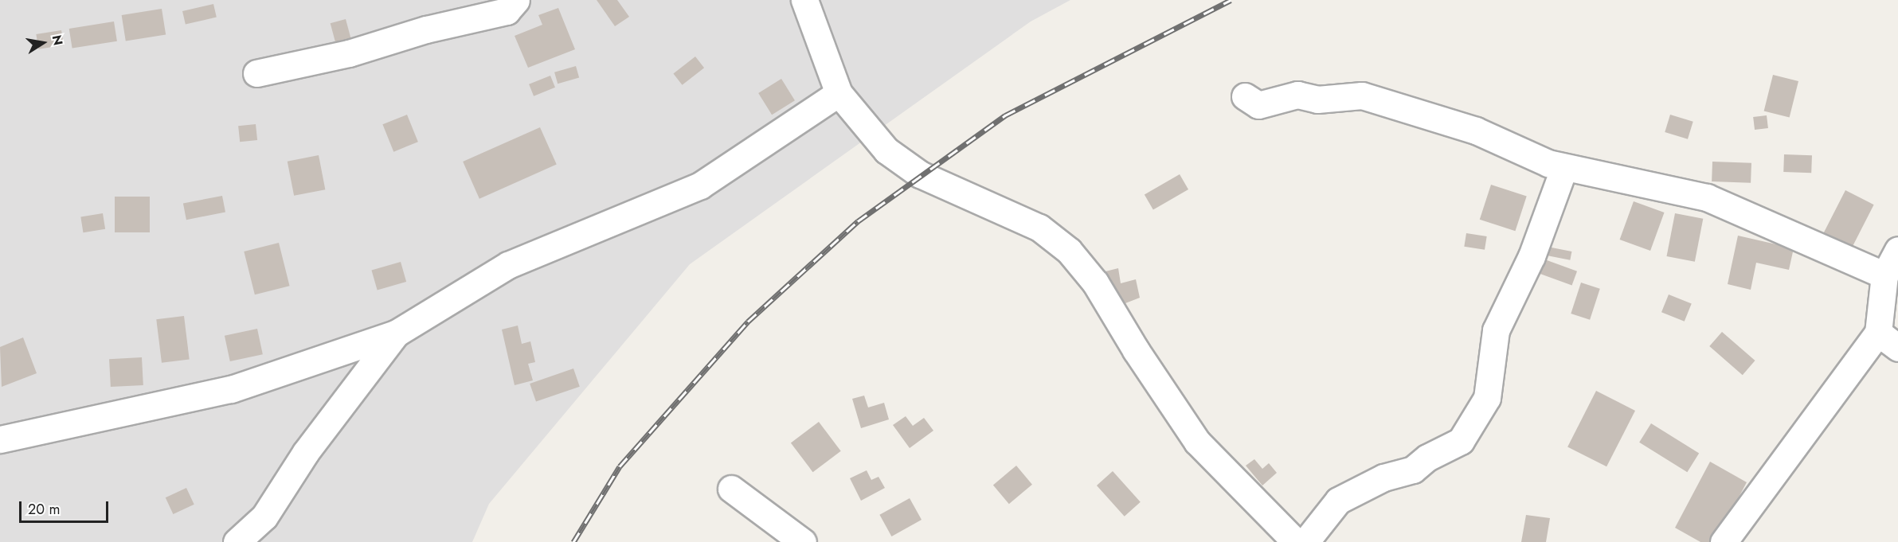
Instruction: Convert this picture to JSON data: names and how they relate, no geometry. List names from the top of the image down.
{
  "scale_bar": "20 m",
  "north": "right"
}
